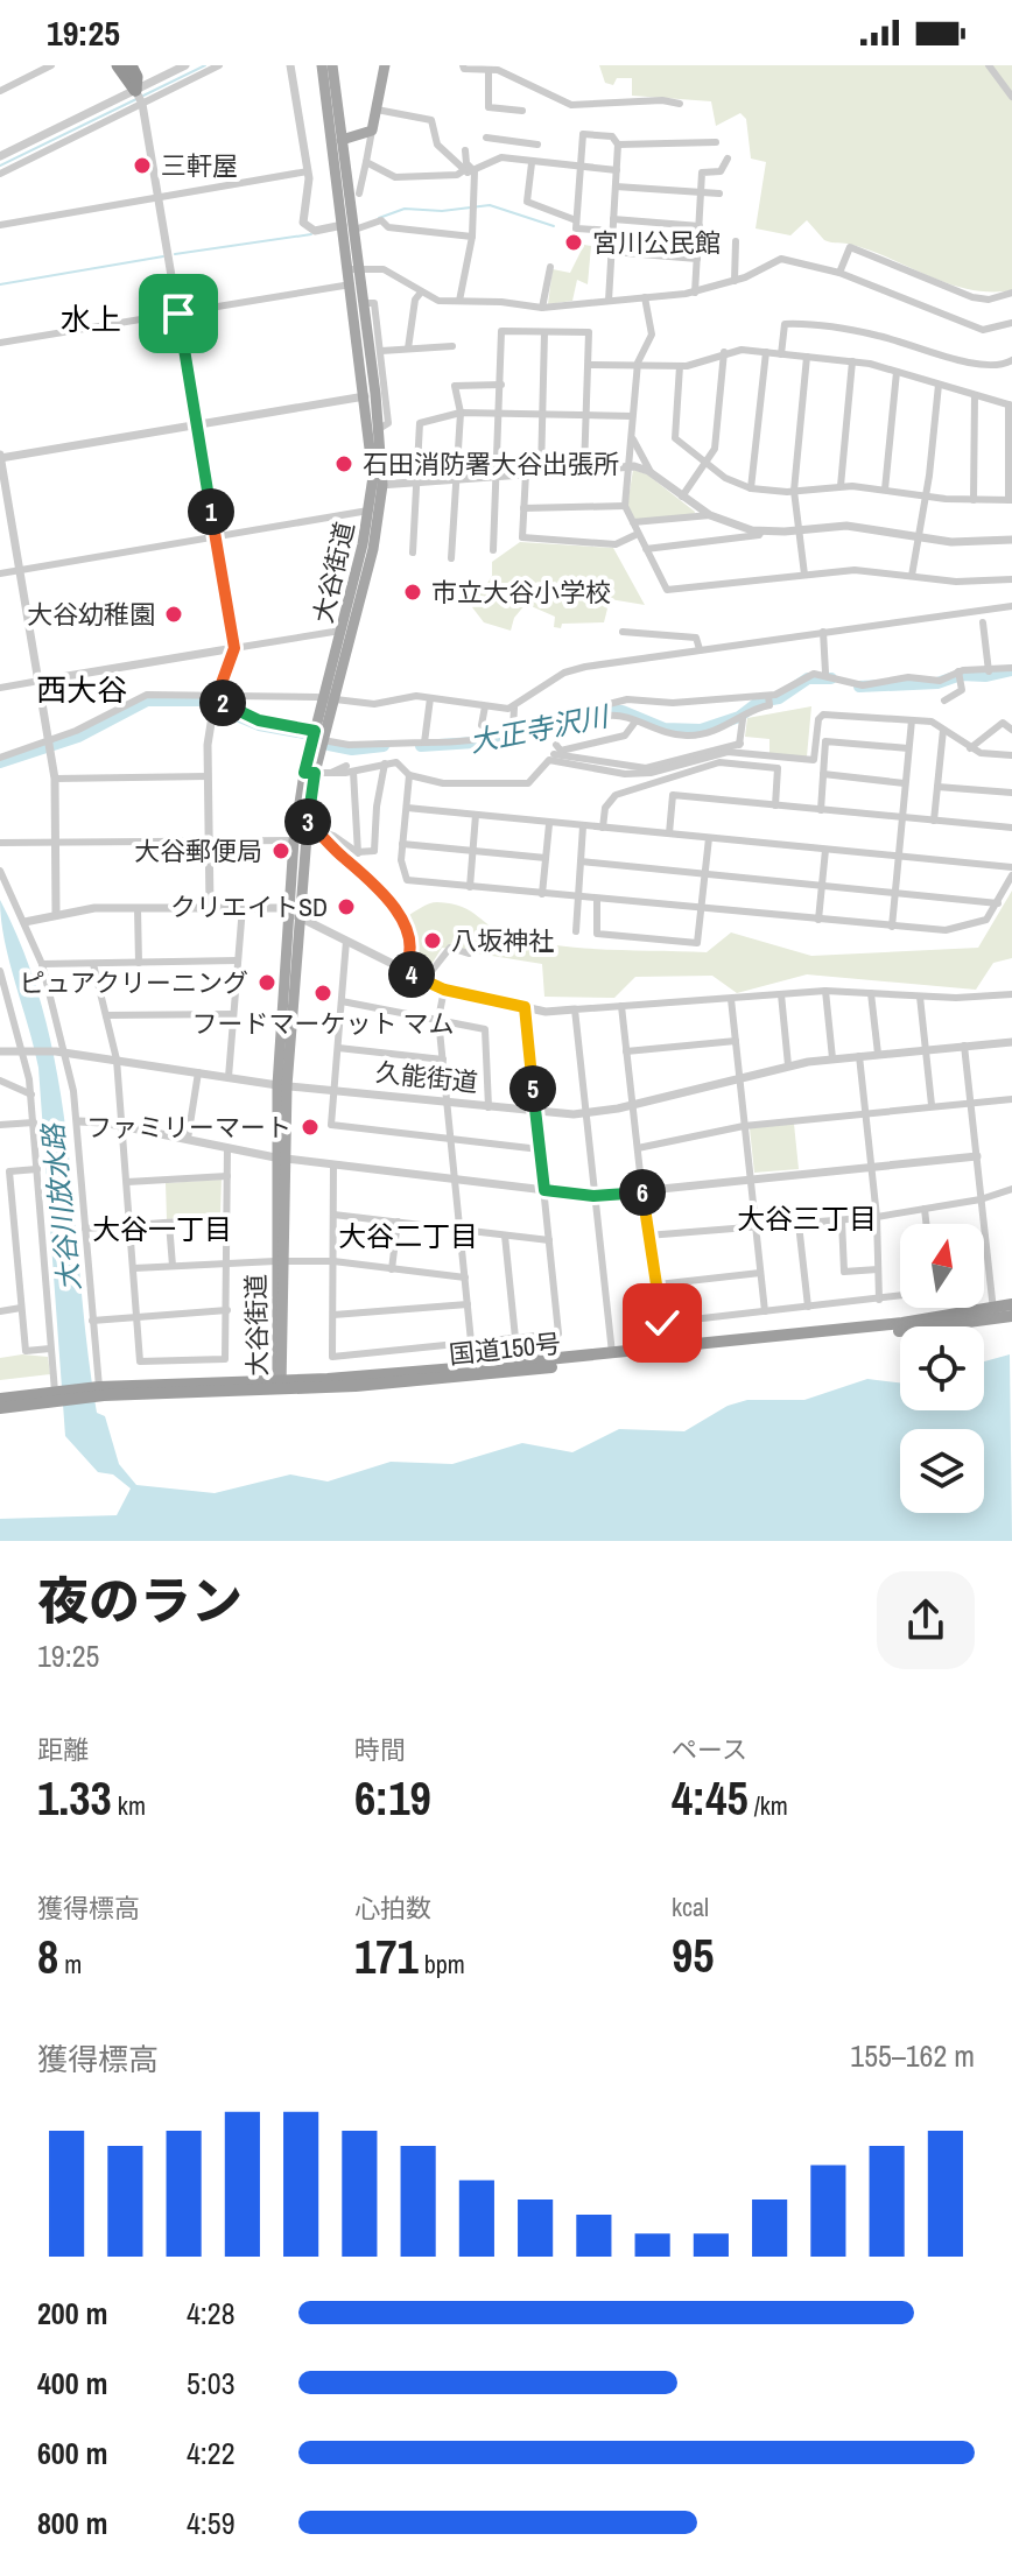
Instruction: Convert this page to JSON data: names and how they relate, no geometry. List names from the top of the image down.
{
  "streets": {
    "highway": ["国道150号"],
    "main road": ["大谷街道"],
    "street": ["久能街道"]
  },
  "crossings": [
    ["大谷街道", "久能街道"],
    ["大谷街道", "国道150号"]
  ],
  "districts": [
    "水上",
    "西大谷",
    "大谷三丁目",
    "大谷一丁目",
    "大谷二丁目"
  ],
  "water": ["大正寺沢川", "大谷川放水路"],
  "places": [
    "三軒屋",
    "宮川公民館",
    "石田消防署大谷出張所",
    "市立大谷小学校",
    "大谷幼稚園",
    "大谷郵便局",
    "クリエイトSD",
    "八坂神社",
    "ピュアクリーニング",
    "フードマーケット マム",
    "ファミリーマート"
  ],
  "north": "top",
  "page": {
    "status": "19:25",
    "pins": [
      "1",
      "2",
      "3",
      "4",
      "5",
      "6"
    ],
    "heading": ["夜のラン", "19:25"],
    "stats": [
      ["距離", "1.33 km"],
      ["時間", "6:19"],
      ["ペース", "4:45 /km"],
      ["獲得標高", "8 m"],
      ["心拍数", "171 bpm"],
      ["kcal", "95"]
    ],
    "chart": ["獲得標高", "155–162 m"],
    "list": [
      {
        "name": "200 m",
        "note": "4:28"
      },
      {
        "name": "400 m",
        "note": "5:03"
      },
      {
        "name": "600 m",
        "note": "4:22"
      },
      {
        "name": "800 m",
        "note": "4:59"
      }
    ]
  }
}
